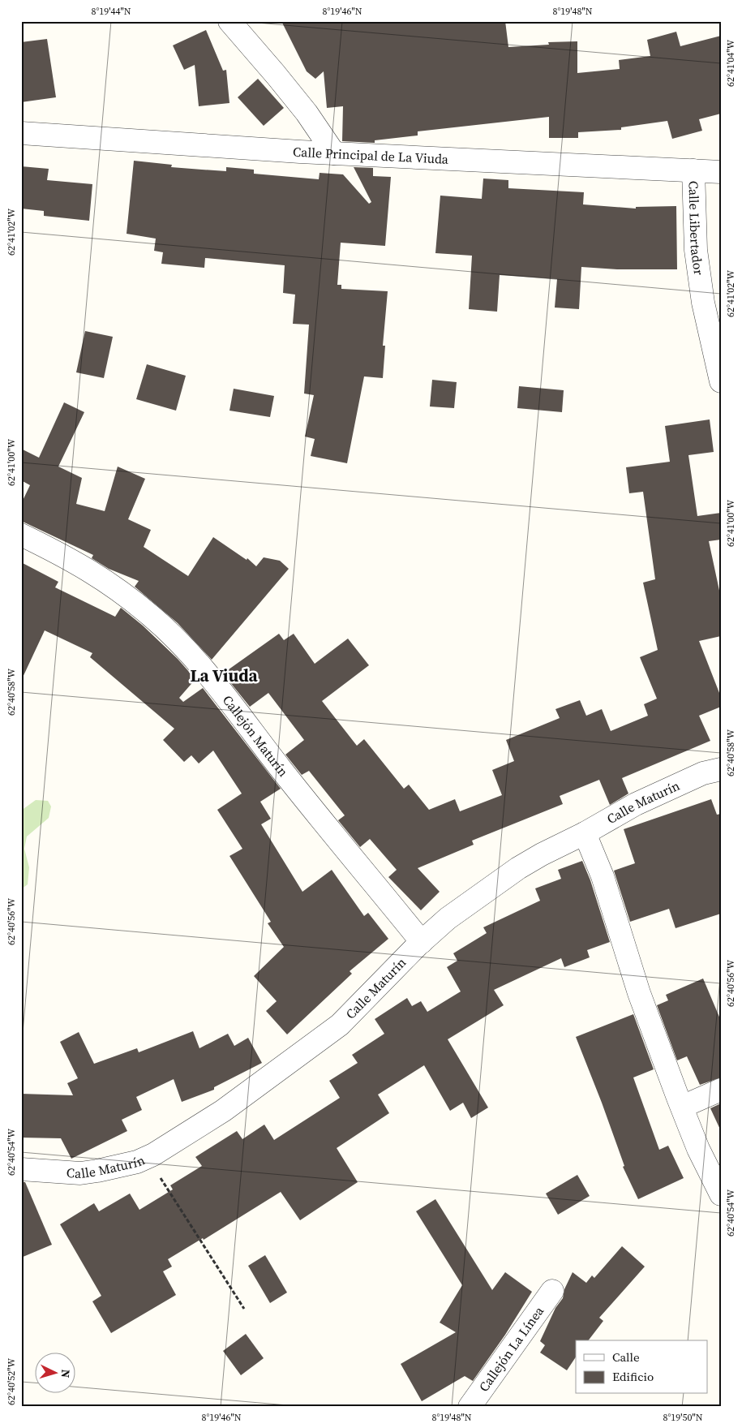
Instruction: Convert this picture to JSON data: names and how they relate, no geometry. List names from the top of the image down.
{
  "streets": {
    "street": [
      "Calle Principal de La Viuda",
      "Calle Libertador",
      "Callejón Maturín",
      "Calle Maturín",
      "Callejón La Línea"
    ]
  },
  "crossings": [
    ["Calle Principal de La Viuda", "Calle Libertador"],
    ["Callejón Maturín", "Calle Maturín"]
  ],
  "districts": ["La Viuda"],
  "legend": ["Calle", "Edificio"],
  "north": "right",
  "coordinates": [
    "8°19'44\"N",
    "8°19'46\"N",
    "8°19'48\"N",
    "62°41'04\"W",
    "62°41'02\"W",
    "62°41'00\"W",
    "62°40'58\"W",
    "62°40'56\"W",
    "62°40'54\"W",
    "62°40'52\"W",
    "8°19'50\"N"
  ]
}
